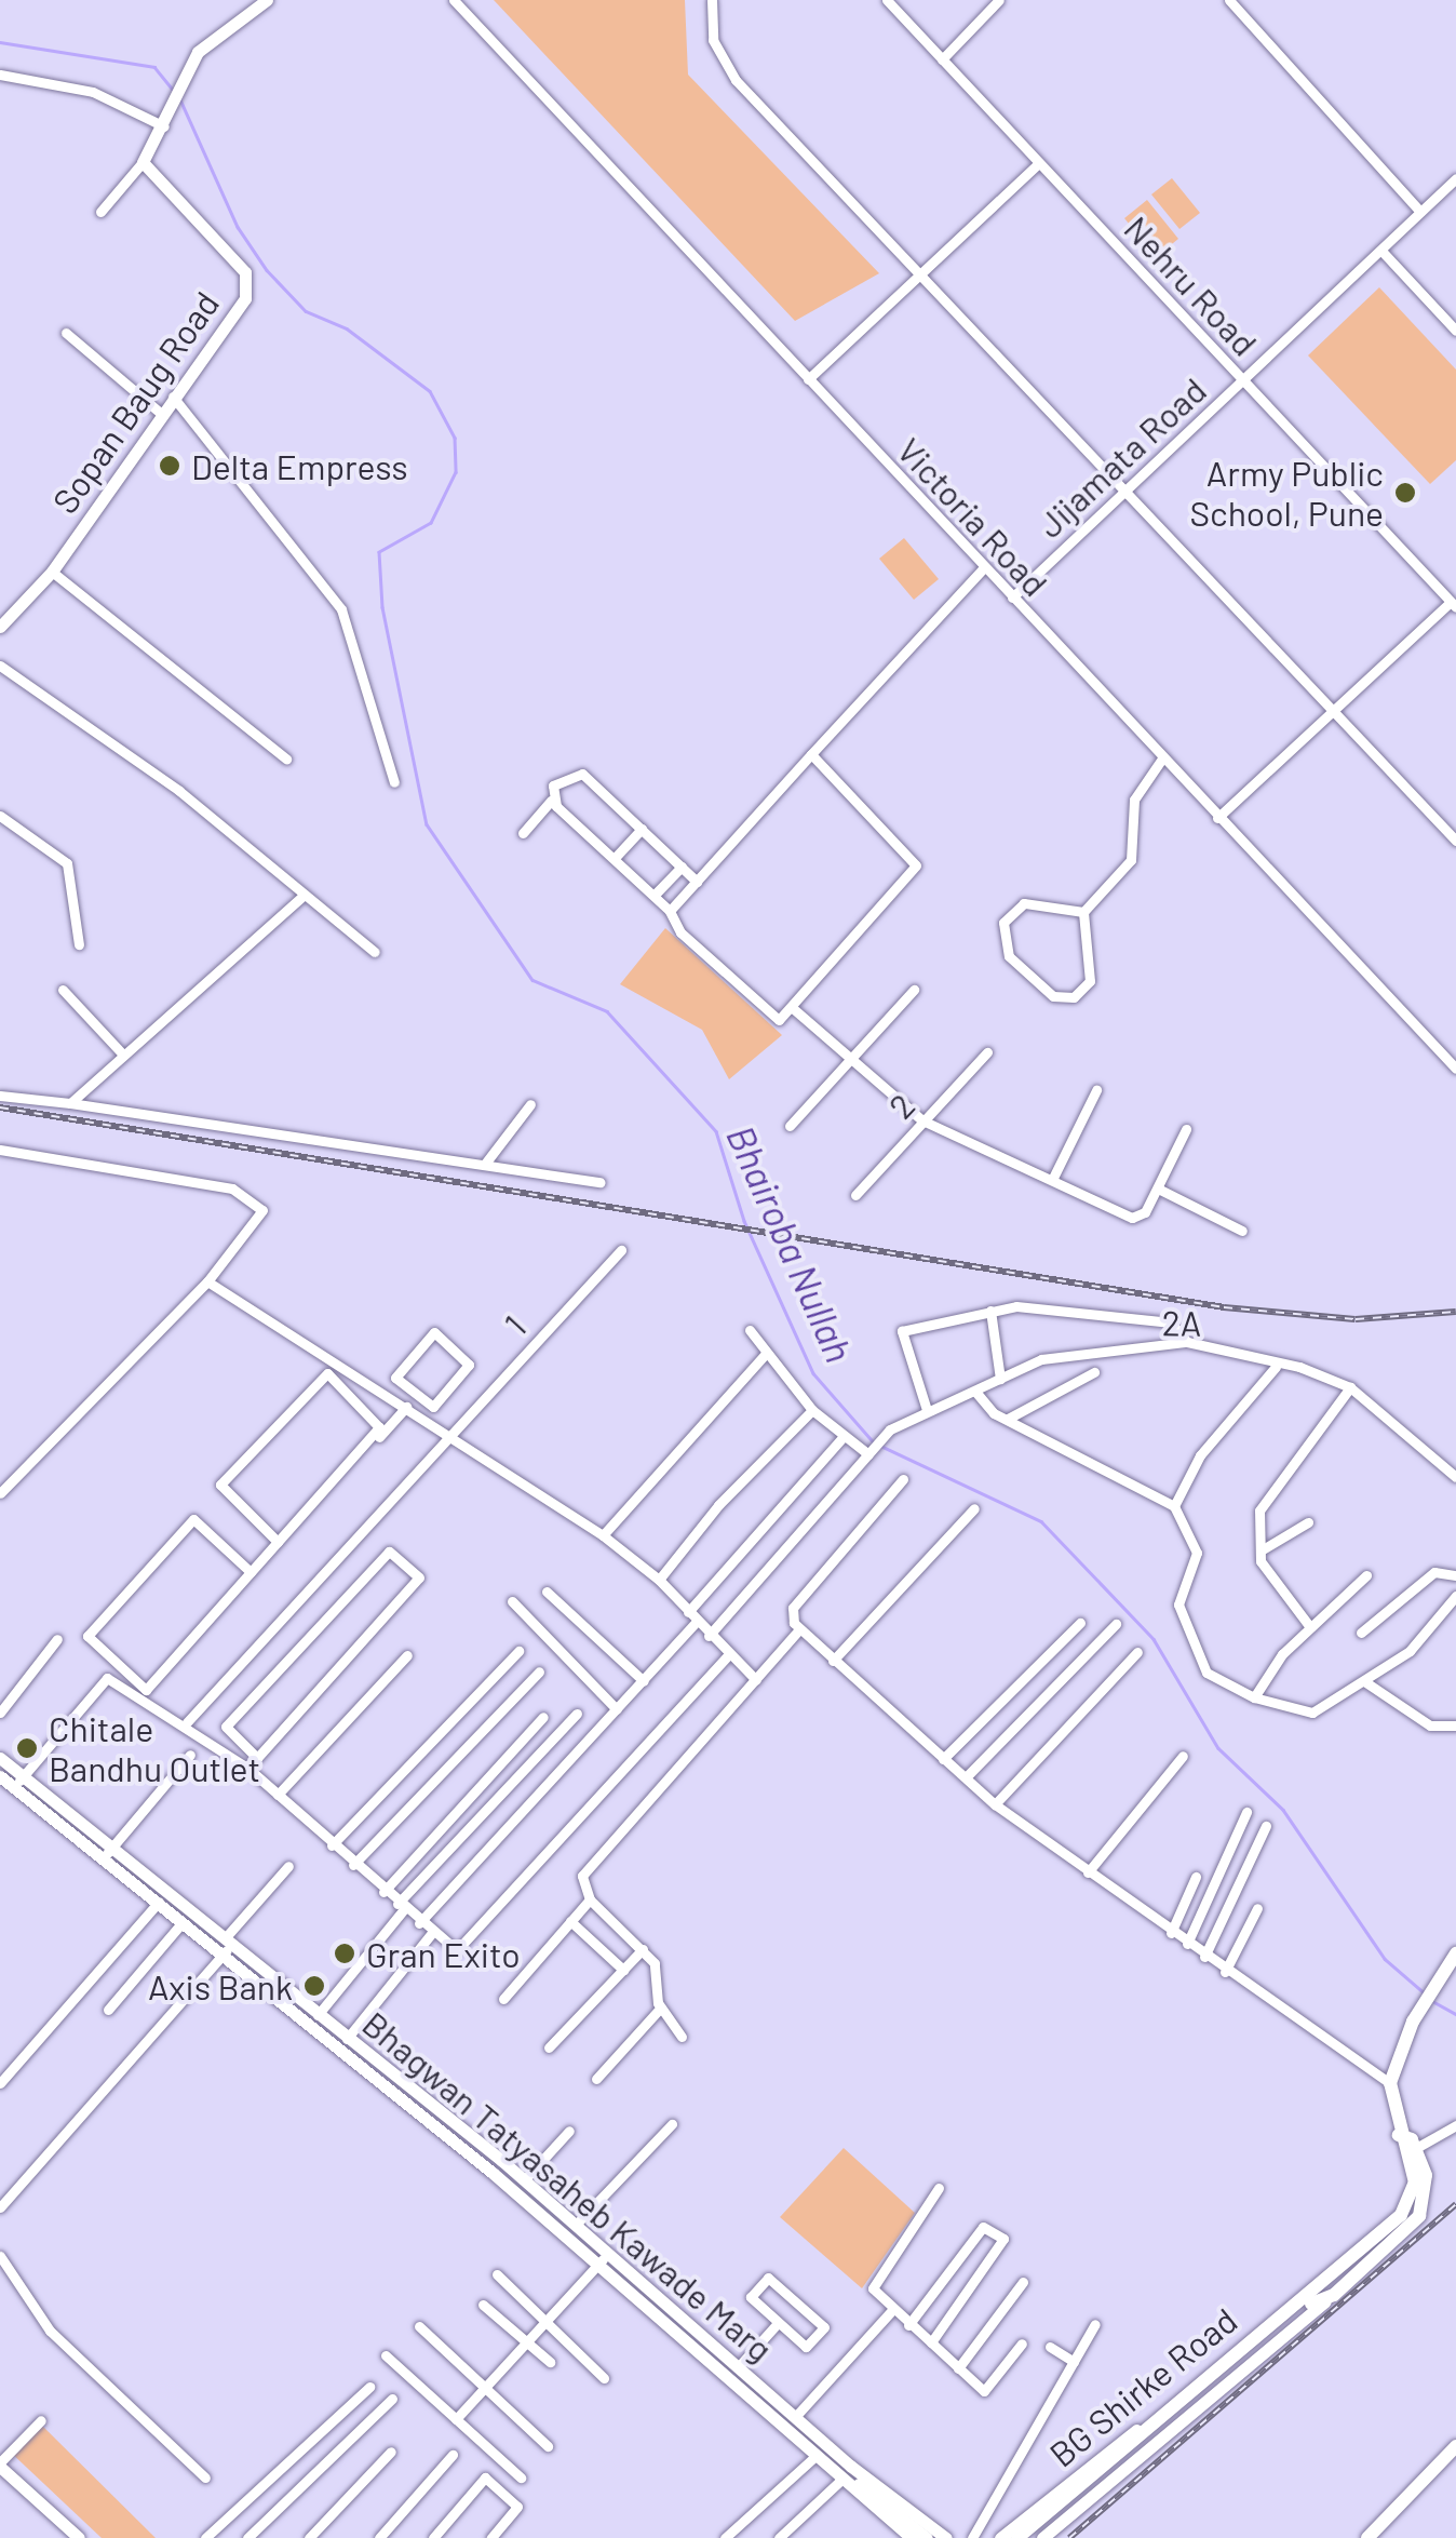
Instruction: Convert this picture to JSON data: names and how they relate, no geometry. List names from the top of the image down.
{
  "streets": {
    "street": [
      "Nehru Road",
      "Sopan Baug Road",
      "Jijamata Road",
      "Victoria Road",
      "2",
      "2A",
      "1",
      "Bhagwan Tatyasaheb Kawade Marg",
      "BG Shirke Road"
    ]
  },
  "crossings": [
    ["Nehru Road", "Jijamata Road"],
    ["Jijamata Road", "Victoria Road"]
  ],
  "water": ["Bhairoba Nullah"],
  "places": [
    "Delta Empress",
    "Army Public School, Pune",
    "Chitale Bandhu Outlet",
    "Gran Exito",
    "Axis Bank"
  ]
}
